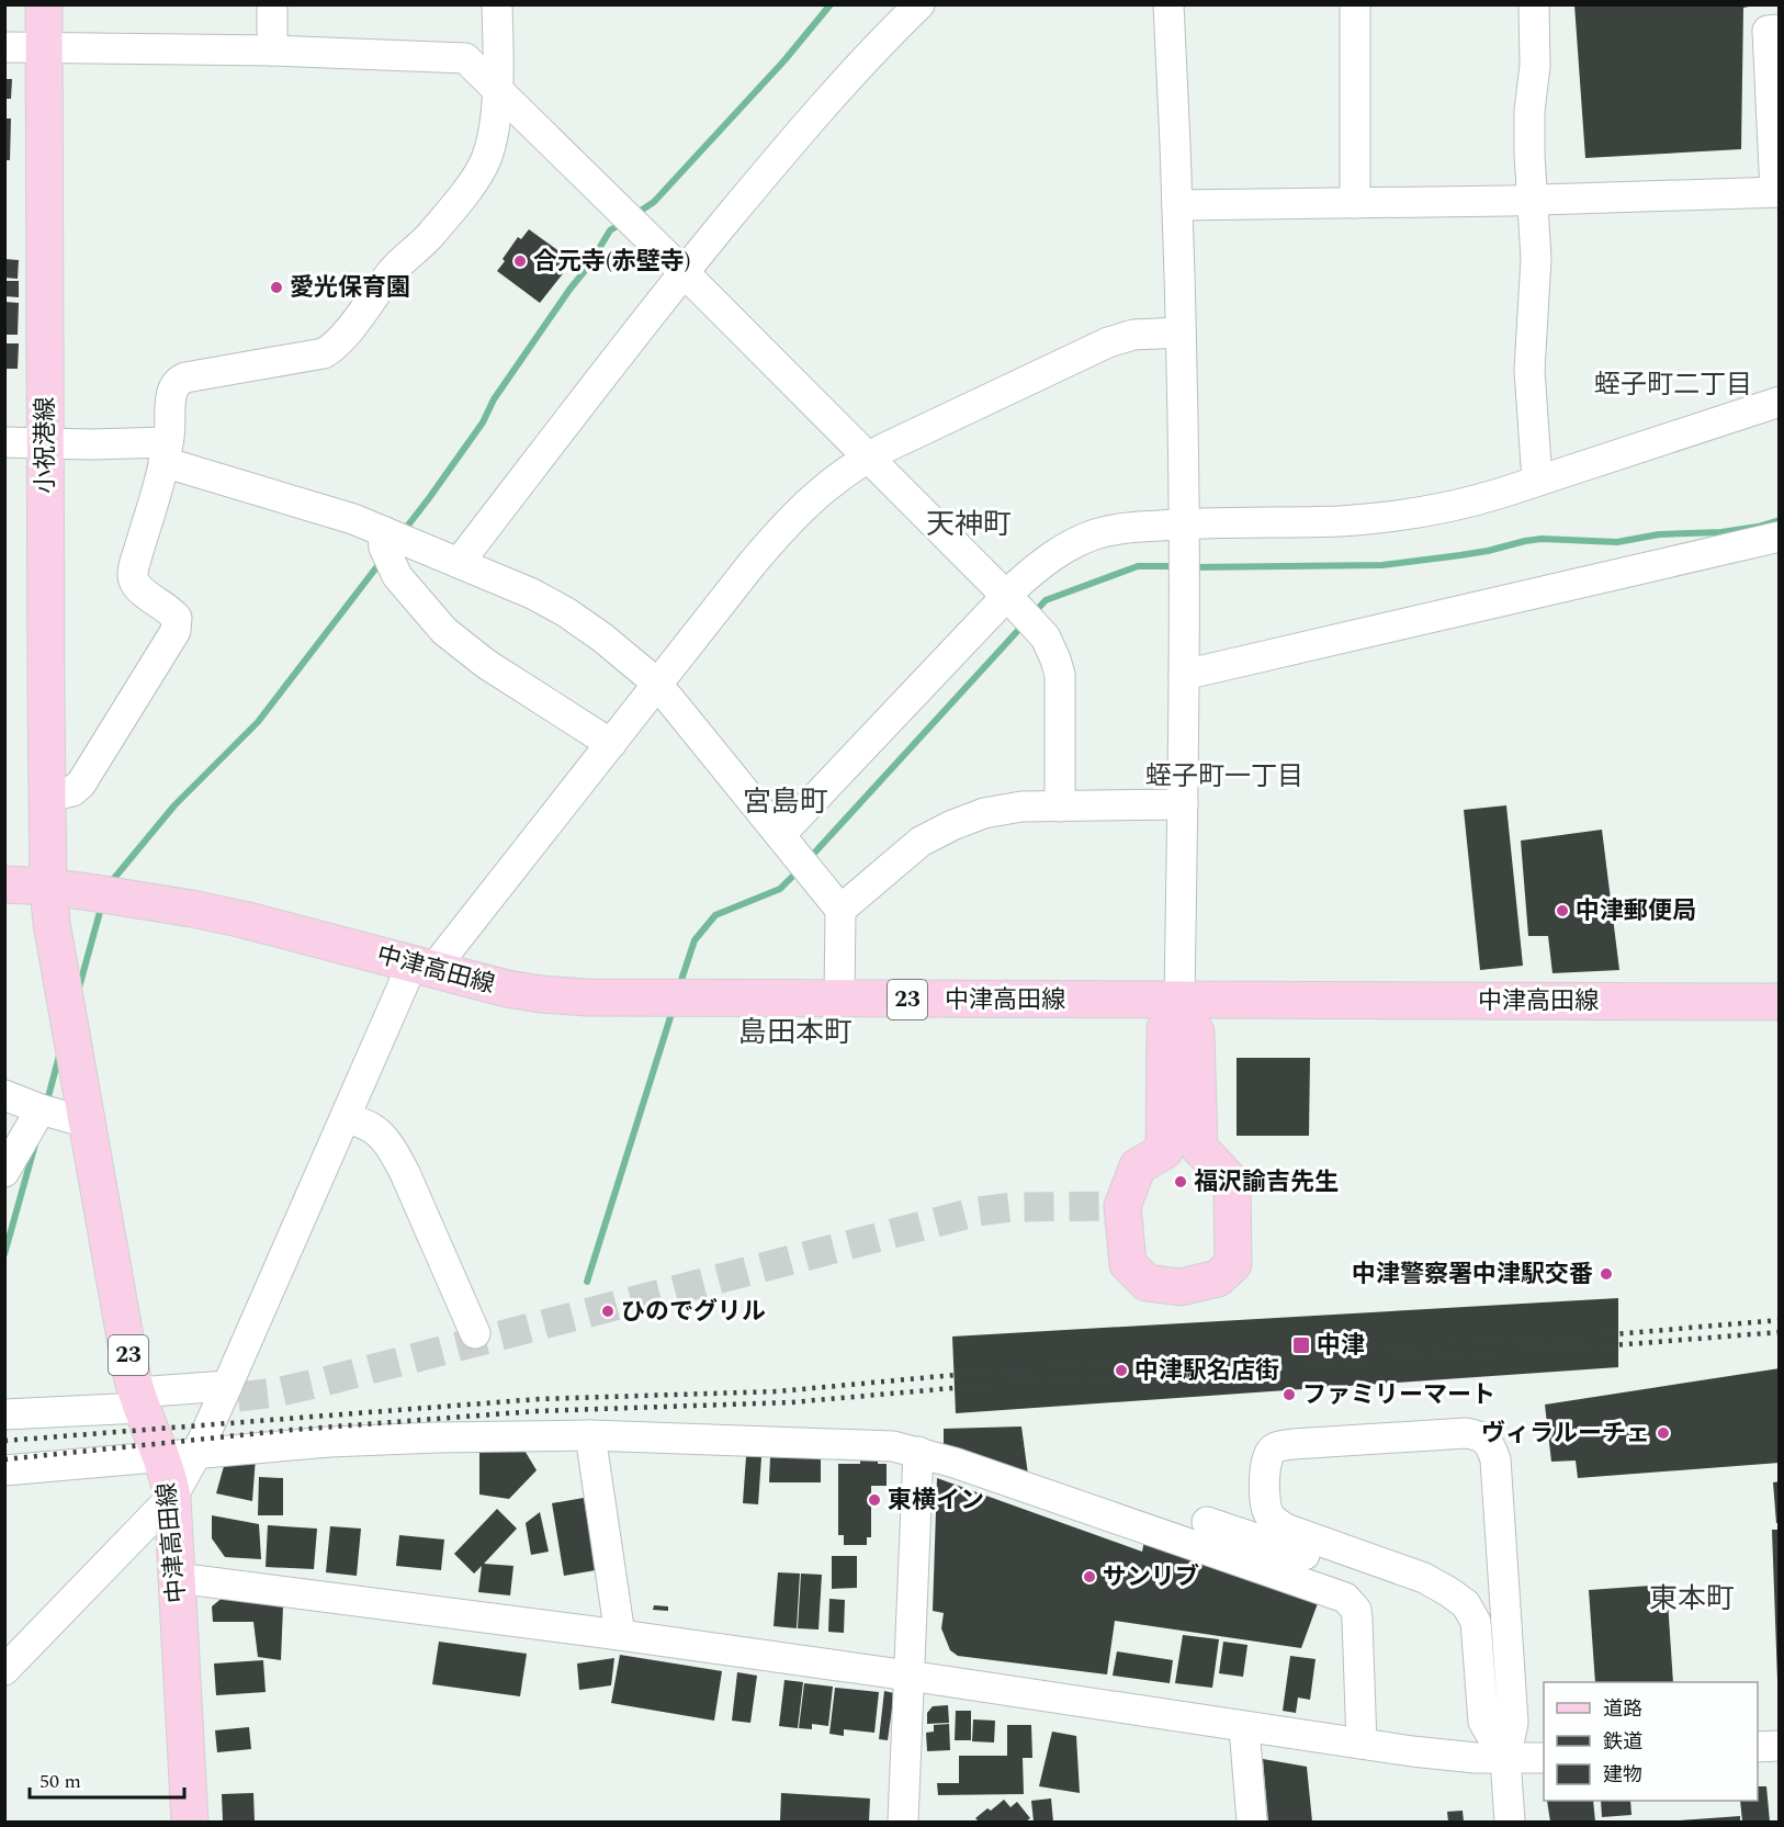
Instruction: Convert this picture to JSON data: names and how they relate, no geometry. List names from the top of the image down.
{
  "streets": {
    "main road": ["小祝港線", "中津高田線", "23"]
  },
  "crossings": [
    ["小祝港線", "中津高田線"]
  ],
  "districts": [
    "蛭子町二丁目",
    "天神町",
    "蛭子町一丁目",
    "宮島町",
    "島田本町",
    "東本町"
  ],
  "places": {
    "other": [
      "合元寺(赤壁寺)",
      "愛光保育園",
      "中津郵便局",
      "福沢諭吉先生",
      "中津警察署中津駅交番",
      "ひのでグリル",
      "中津駅名店街",
      "ファミリーマート",
      "ヴィラルーチェ",
      "東横イン",
      "サンリブ"
    ],
    "transit": ["中津"]
  },
  "legend": ["道路", "鉄道", "建物"],
  "scale_bar": "50 m"
}
